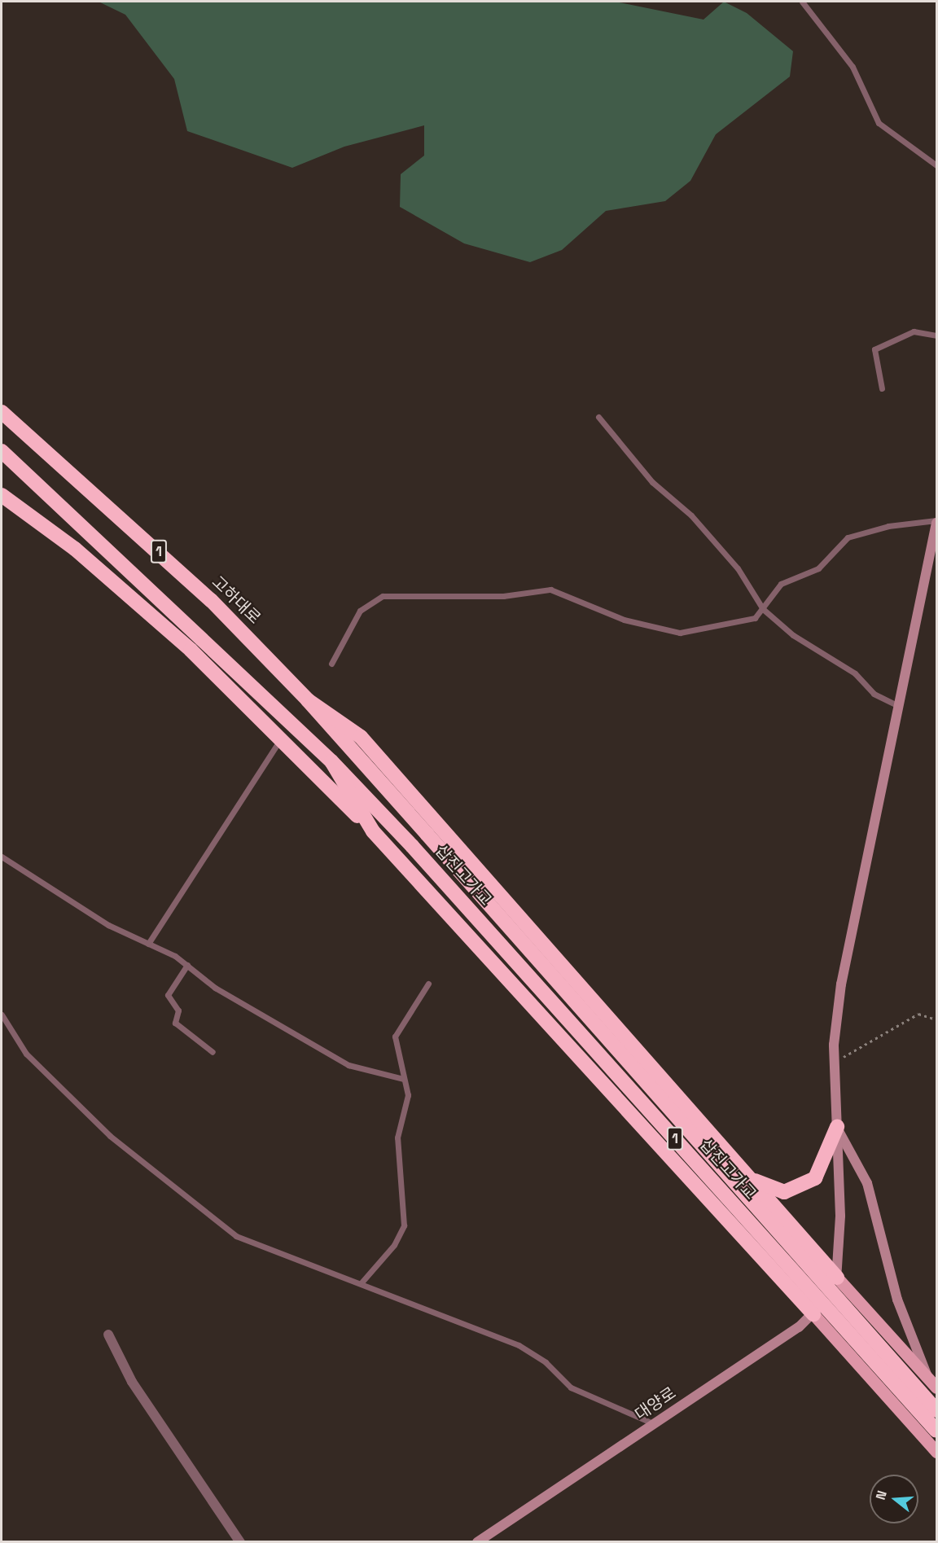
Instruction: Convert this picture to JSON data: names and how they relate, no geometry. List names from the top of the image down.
{
  "streets": {
    "highway": ["1", "고하대로", "삽진고가교"],
    "street": ["대양로"]
  },
  "crossings": [
    ["1", "삽진고가교"],
    ["고하대로", "삽진고가교"]
  ],
  "north": "left"
}
